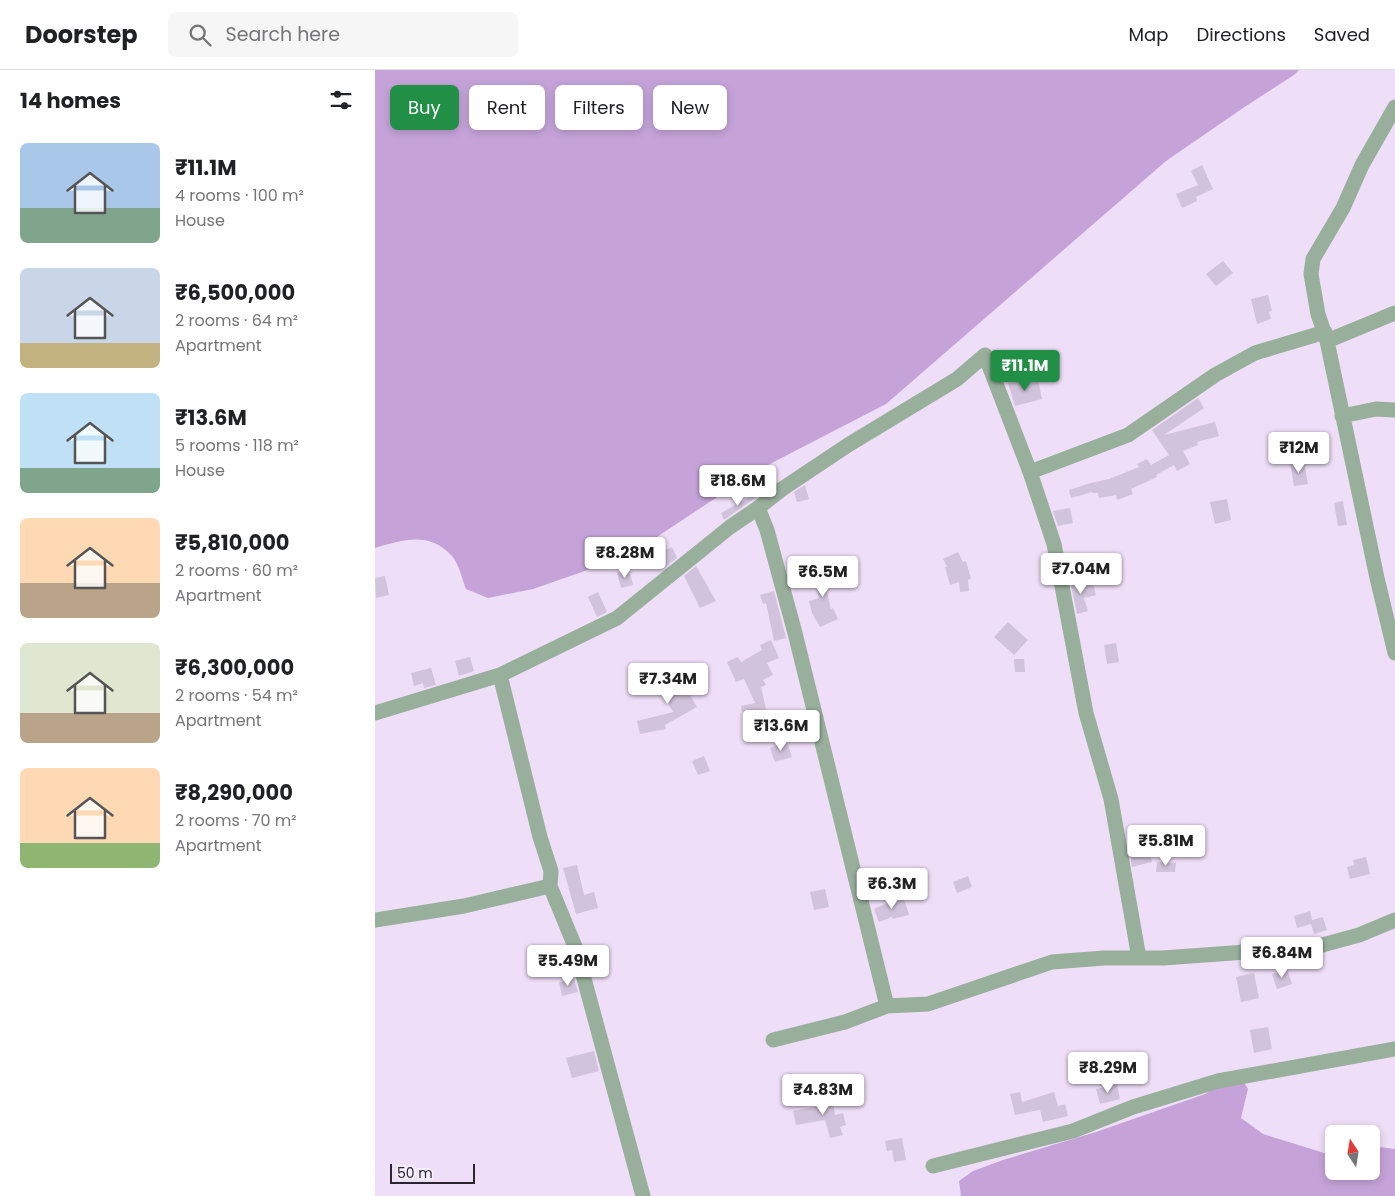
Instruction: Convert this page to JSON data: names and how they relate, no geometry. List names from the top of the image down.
{
  "scale_bar": "50 m",
  "north": "top",
  "page": {
    "header": "Doorstep",
    "search": "Search here",
    "nav": ["Map", "Directions", "Saved"],
    "heading": "14 homes",
    "chip": [
      "Buy",
      "Rent",
      "Filters",
      "New"
    ],
    "list": [
      {
        "name": "₹11.1M",
        "note": "4 rooms · 100 m² · House"
      },
      {
        "name": "₹6,500,000",
        "note": "2 rooms · 64 m² · Apartment"
      },
      {
        "name": "₹13.6M",
        "note": "5 rooms · 118 m² · House"
      },
      {
        "name": "₹5,810,000",
        "note": "2 rooms · 60 m² · Apartment"
      },
      {
        "name": "₹6,300,000",
        "note": "2 rooms · 54 m² · Apartment"
      },
      {
        "name": "₹8,290,000",
        "note": "2 rooms · 70 m² · Apartment"
      }
    ],
    "price": [
      "₹11.1M",
      "₹12M",
      "₹18.6M",
      "₹8.28M",
      "₹7.04M",
      "₹6.5M",
      "₹7.34M",
      "₹13.6M",
      "₹5.81M",
      "₹6.3M",
      "₹6.84M",
      "₹5.49M",
      "₹8.29M",
      "₹4.83M"
    ],
    "scale": "50 m"
  }
}
